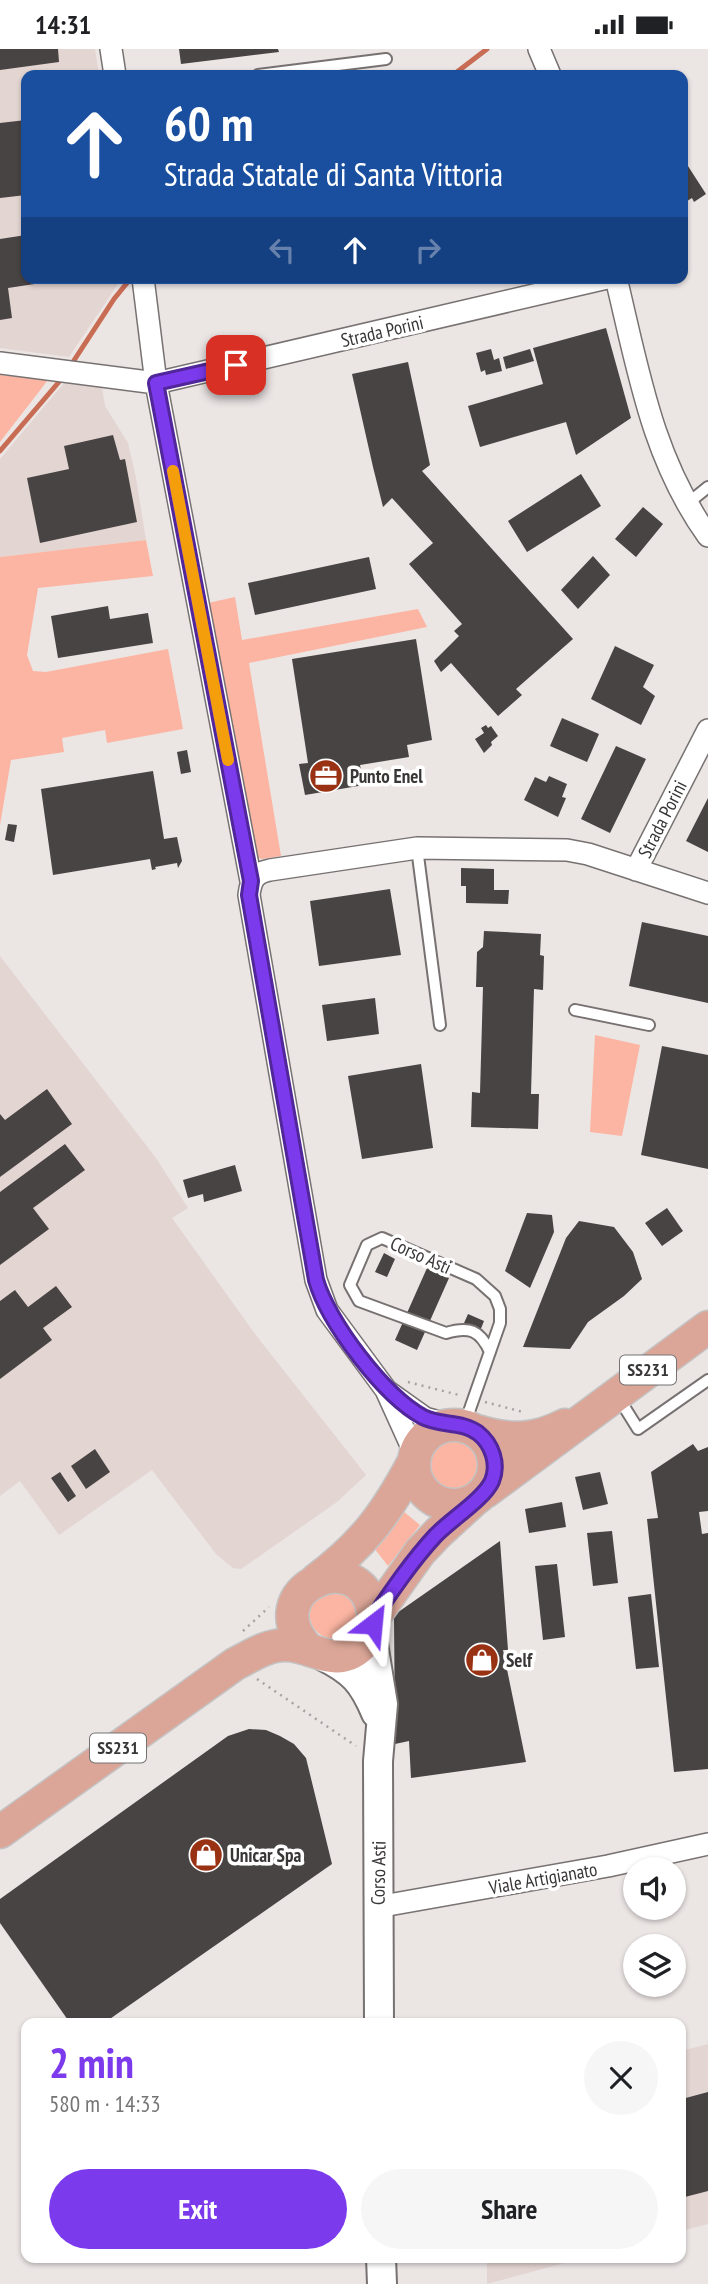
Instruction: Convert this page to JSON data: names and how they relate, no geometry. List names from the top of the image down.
{
  "streets": {
    "main road": ["Corso Asti", "SS231"],
    "street": ["Strada Porini", "Viale Artigianato"]
  },
  "crossings": [
    ["Corso Asti", "SS231"],
    ["Corso Asti", "Viale Artigianato"]
  ],
  "places": {
    "office": ["Punto Enel"],
    "shop": ["Self", "Unicar Spa"]
  },
  "page": {
    "status": "14:31",
    "turn": ["60 m", "Strada Statale di Santa Vittoria"],
    "heading": ["2 min", "580 m · 14:33"],
    "buttons": ["Exit", "Share"]
  }
}
